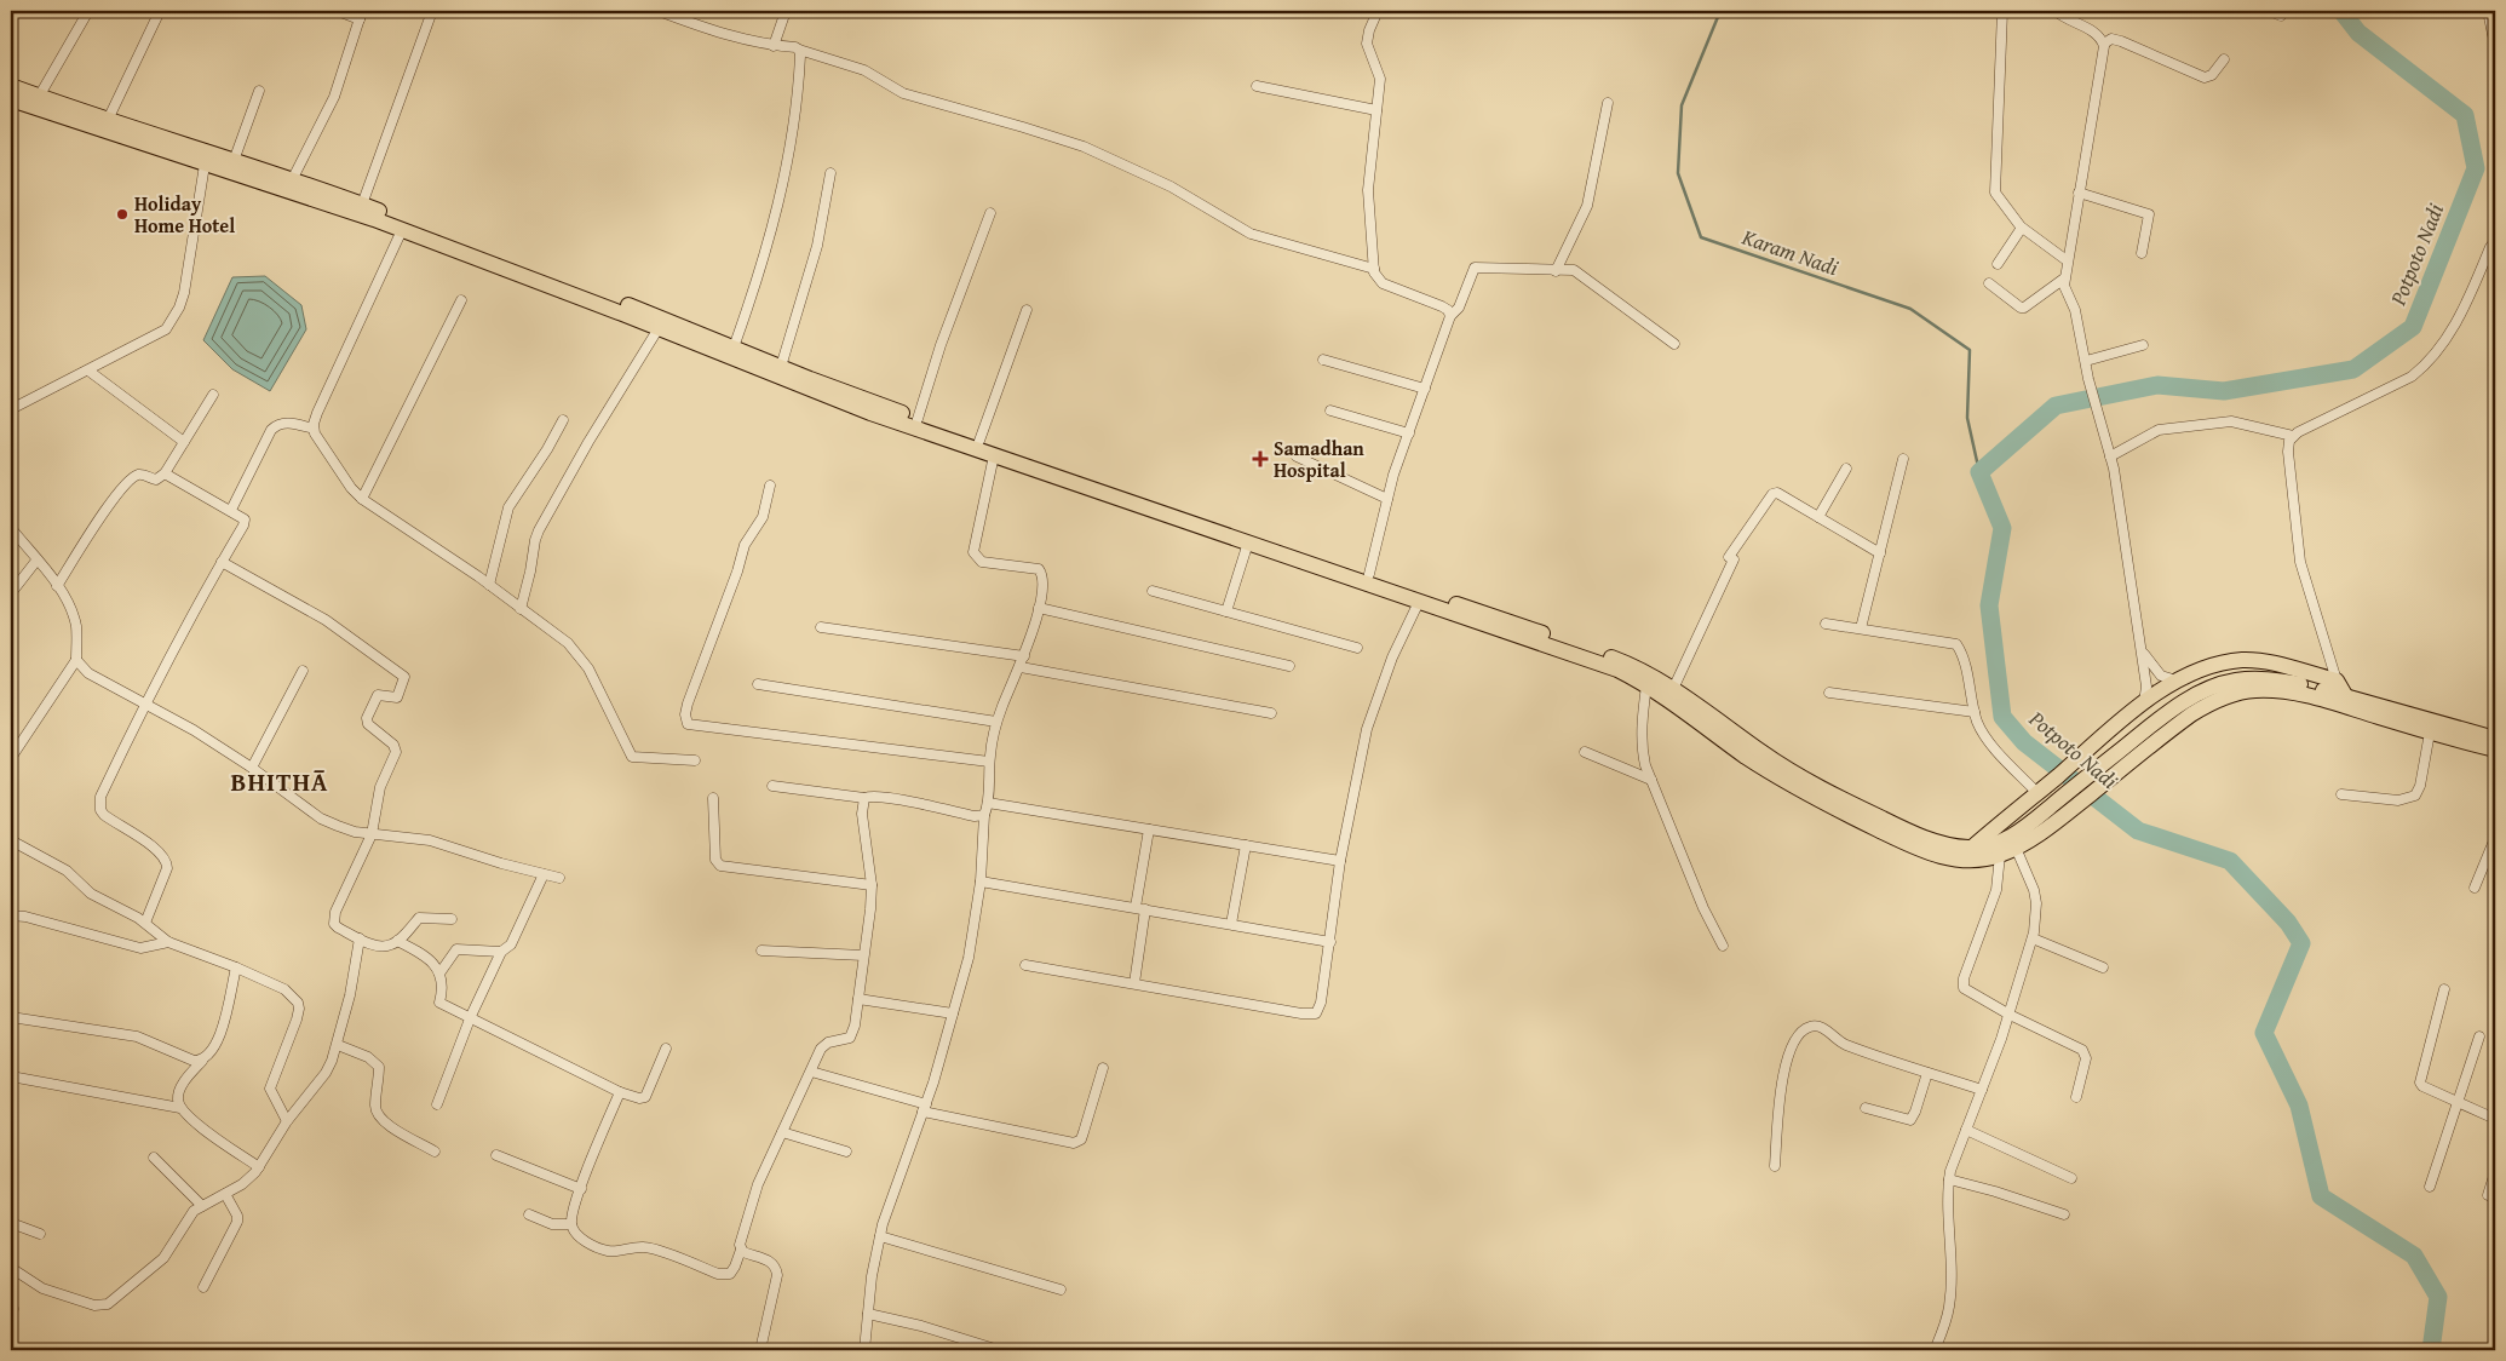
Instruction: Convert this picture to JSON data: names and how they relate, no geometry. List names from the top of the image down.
{
  "districts": ["BHITHĀ"],
  "water": ["Karam Nadi", "Potpoto Nadi"],
  "places": {
    "other": ["Holiday Home Hotel"],
    "health": ["Samadhan Hospital"]
  }
}
